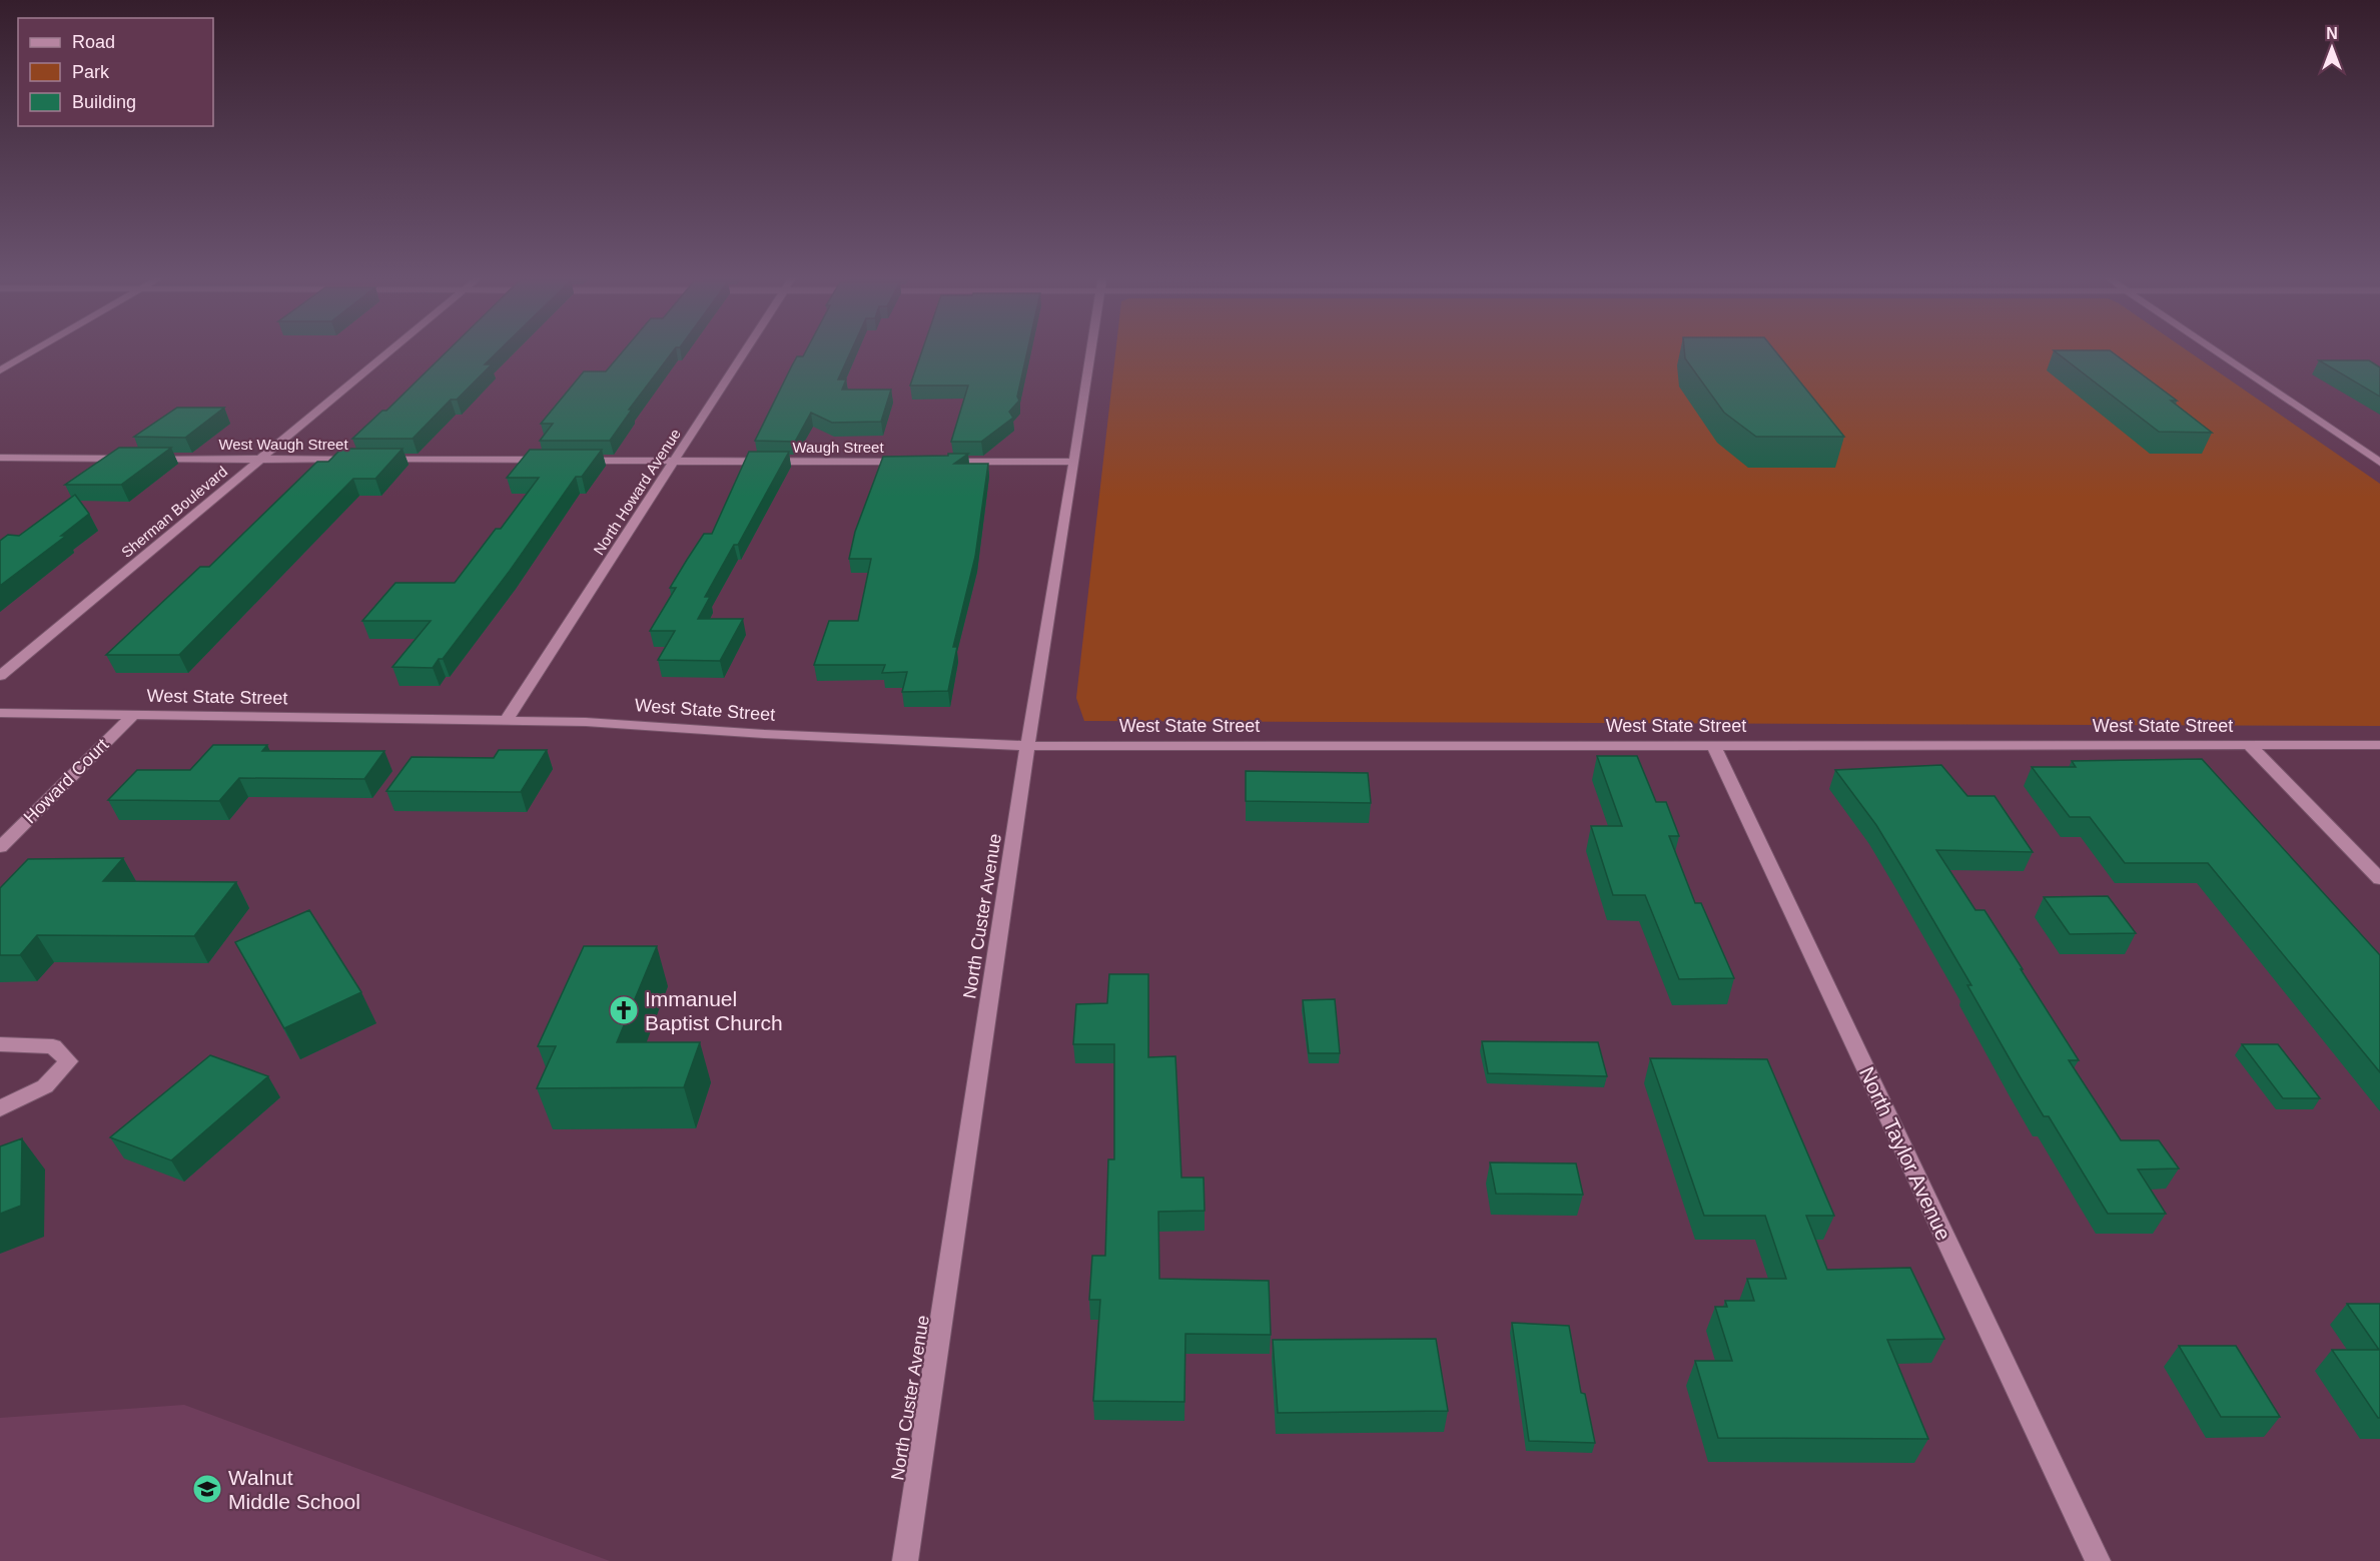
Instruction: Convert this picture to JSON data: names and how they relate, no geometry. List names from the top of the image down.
{
  "streets": {
    "street": [
      "West Waugh Street",
      "Waugh Street",
      "North Howard Avenue",
      "Sherman Boulevard",
      "West State Street",
      "Howard Court",
      "North Custer Avenue",
      "North Taylor Avenue"
    ]
  },
  "crossings": [
    ["West Waugh Street", "Waugh Street"],
    ["West Waugh Street", "North Howard Avenue"],
    ["West Waugh Street", "Sherman Boulevard"],
    ["Waugh Street", "North Howard Avenue"],
    ["North Howard Avenue", "West State Street"],
    ["West State Street", "Howard Court"],
    ["West State Street", "North Custer Avenue"],
    ["West State Street", "North Taylor Avenue"]
  ],
  "places": {
    "church": ["Immanuel Baptist Church"],
    "school or university": ["Walnut Middle School"]
  },
  "legend": ["Road", "Park", "Building"],
  "north": "top"
}
